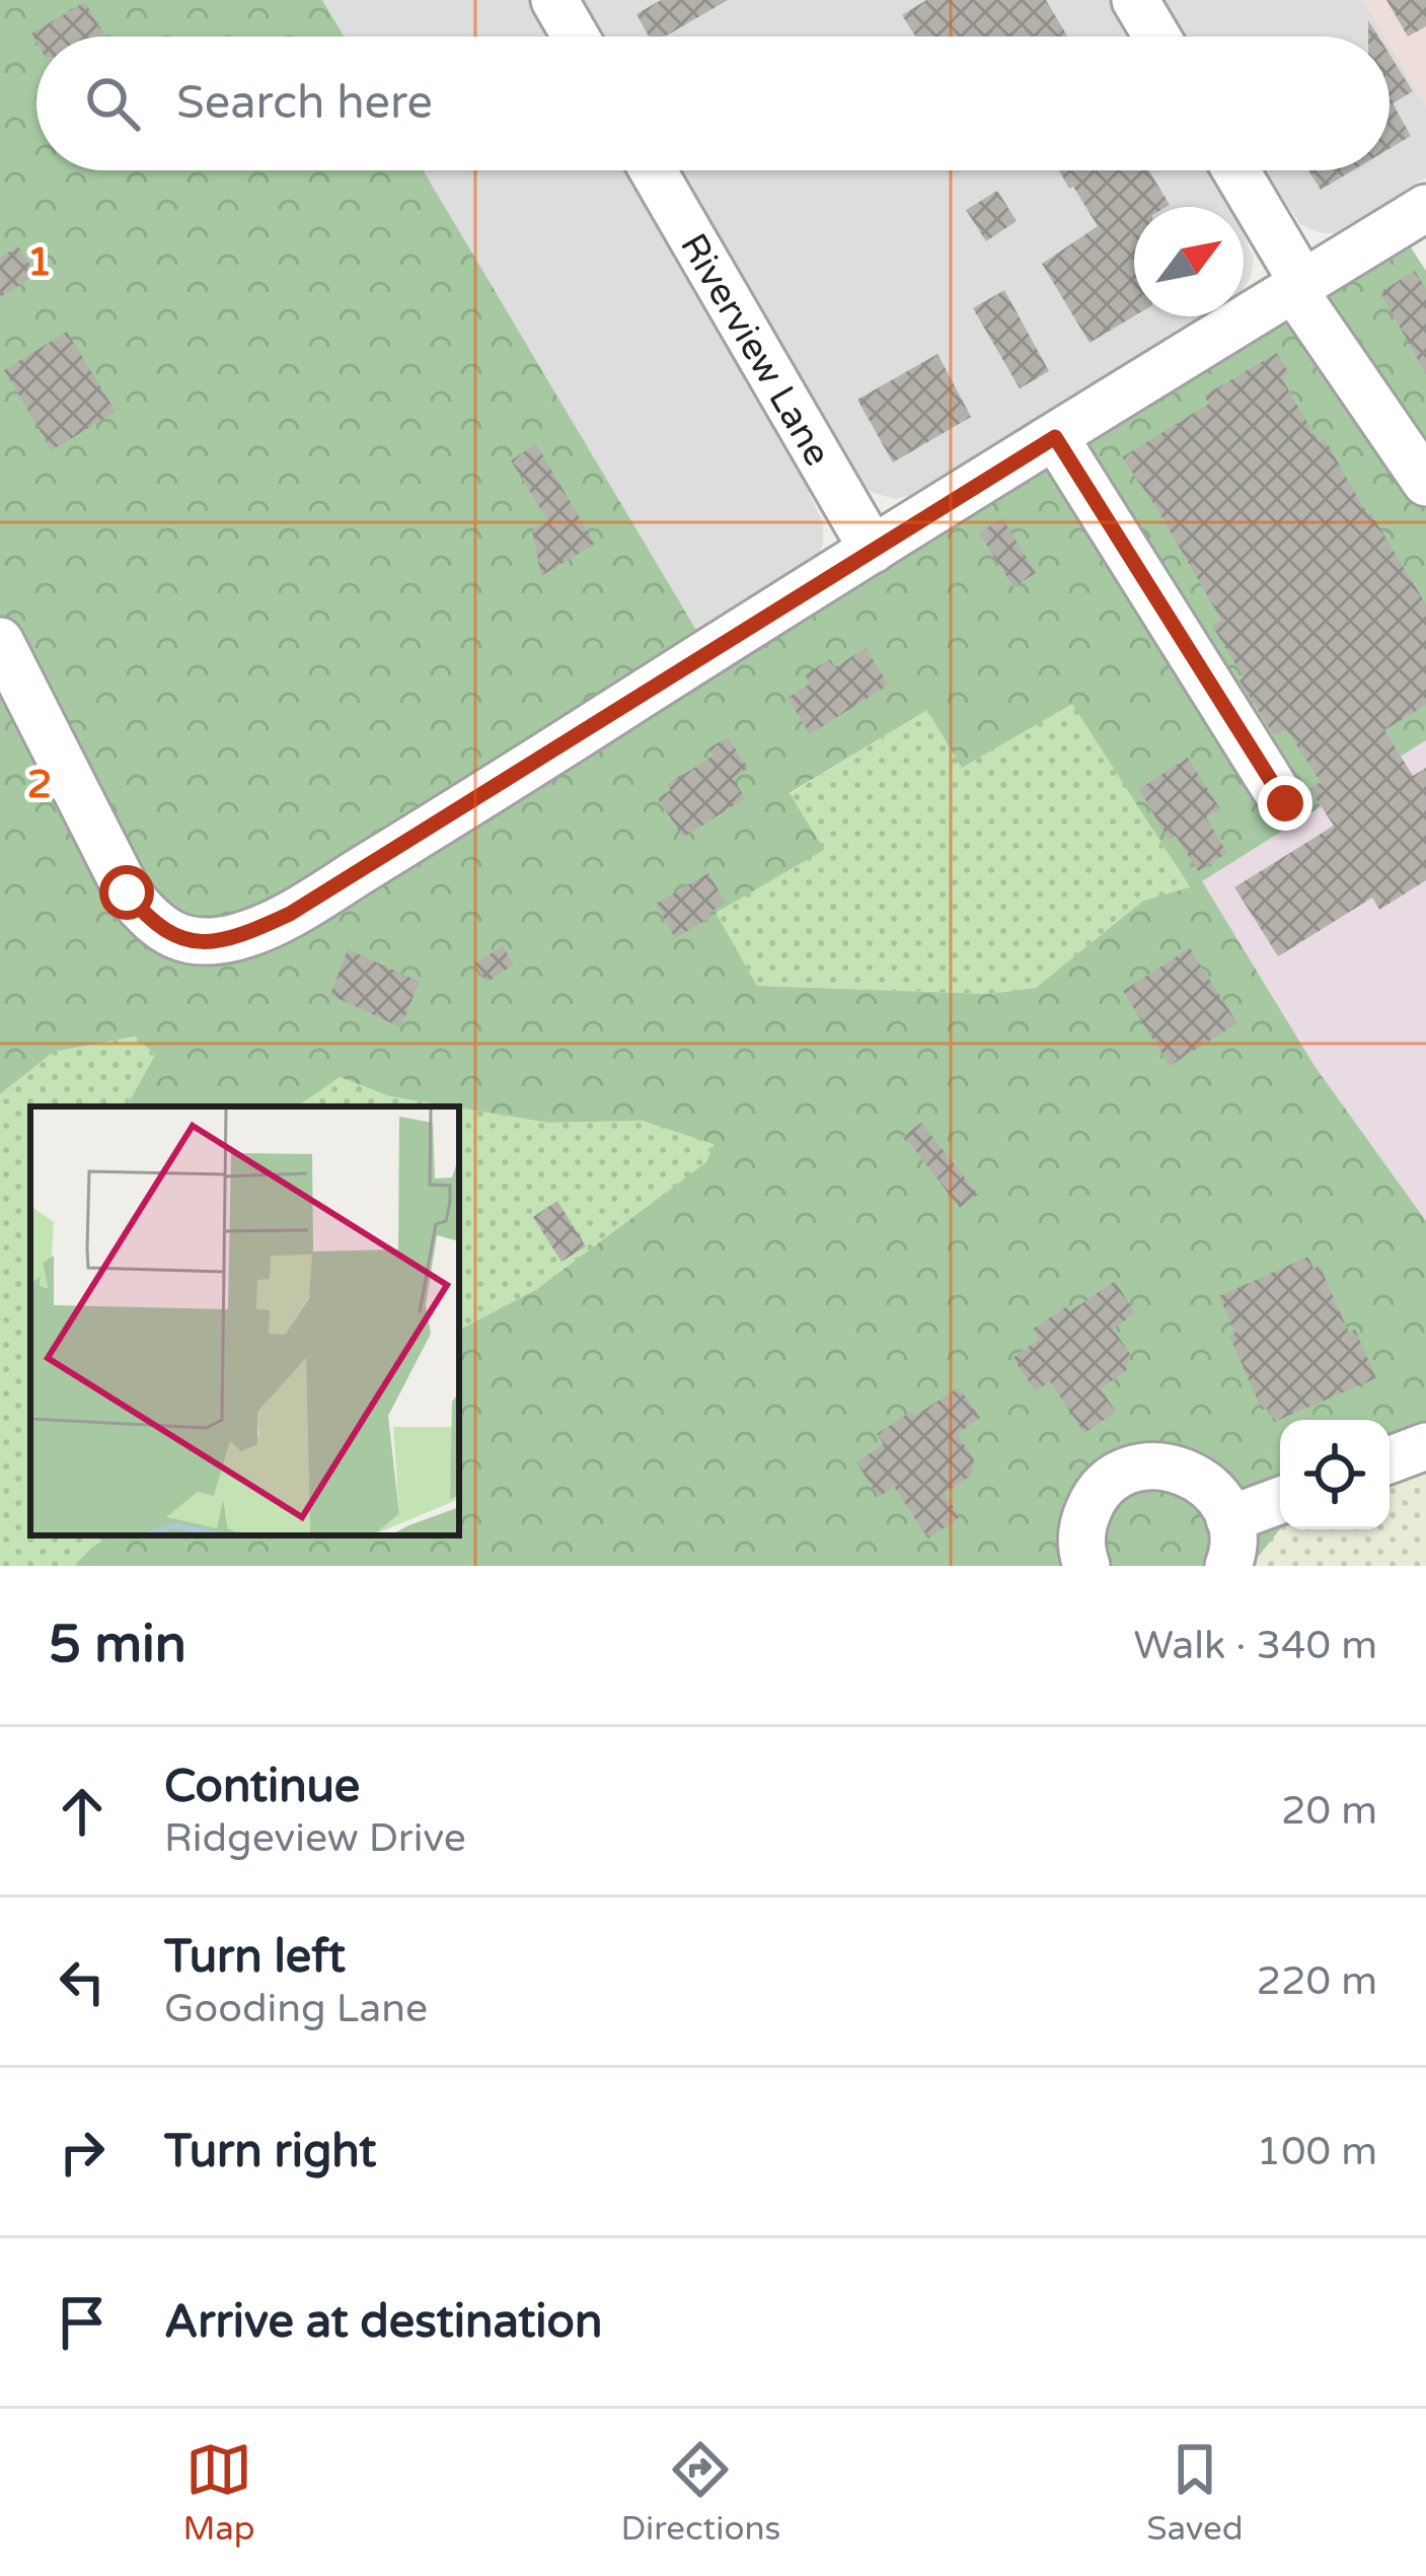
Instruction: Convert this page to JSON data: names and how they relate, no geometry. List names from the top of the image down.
{
  "streets": {
    "street": ["Riverview Lane"]
  },
  "north": "top right",
  "page": {
    "search": "Search here",
    "heading": ["5 min", "Walk · 340 m"],
    "list": [
      ["Continue", "Ridgeview Drive", "20 m"],
      ["Turn left", "Gooding Lane", "220 m"],
      ["Turn right", "100 m"],
      "Arrive at destination"
    ],
    "nav": ["Map", "Directions", "Saved"]
  },
  "grid": {
    "rows": ["1", "2"]
  }
}
